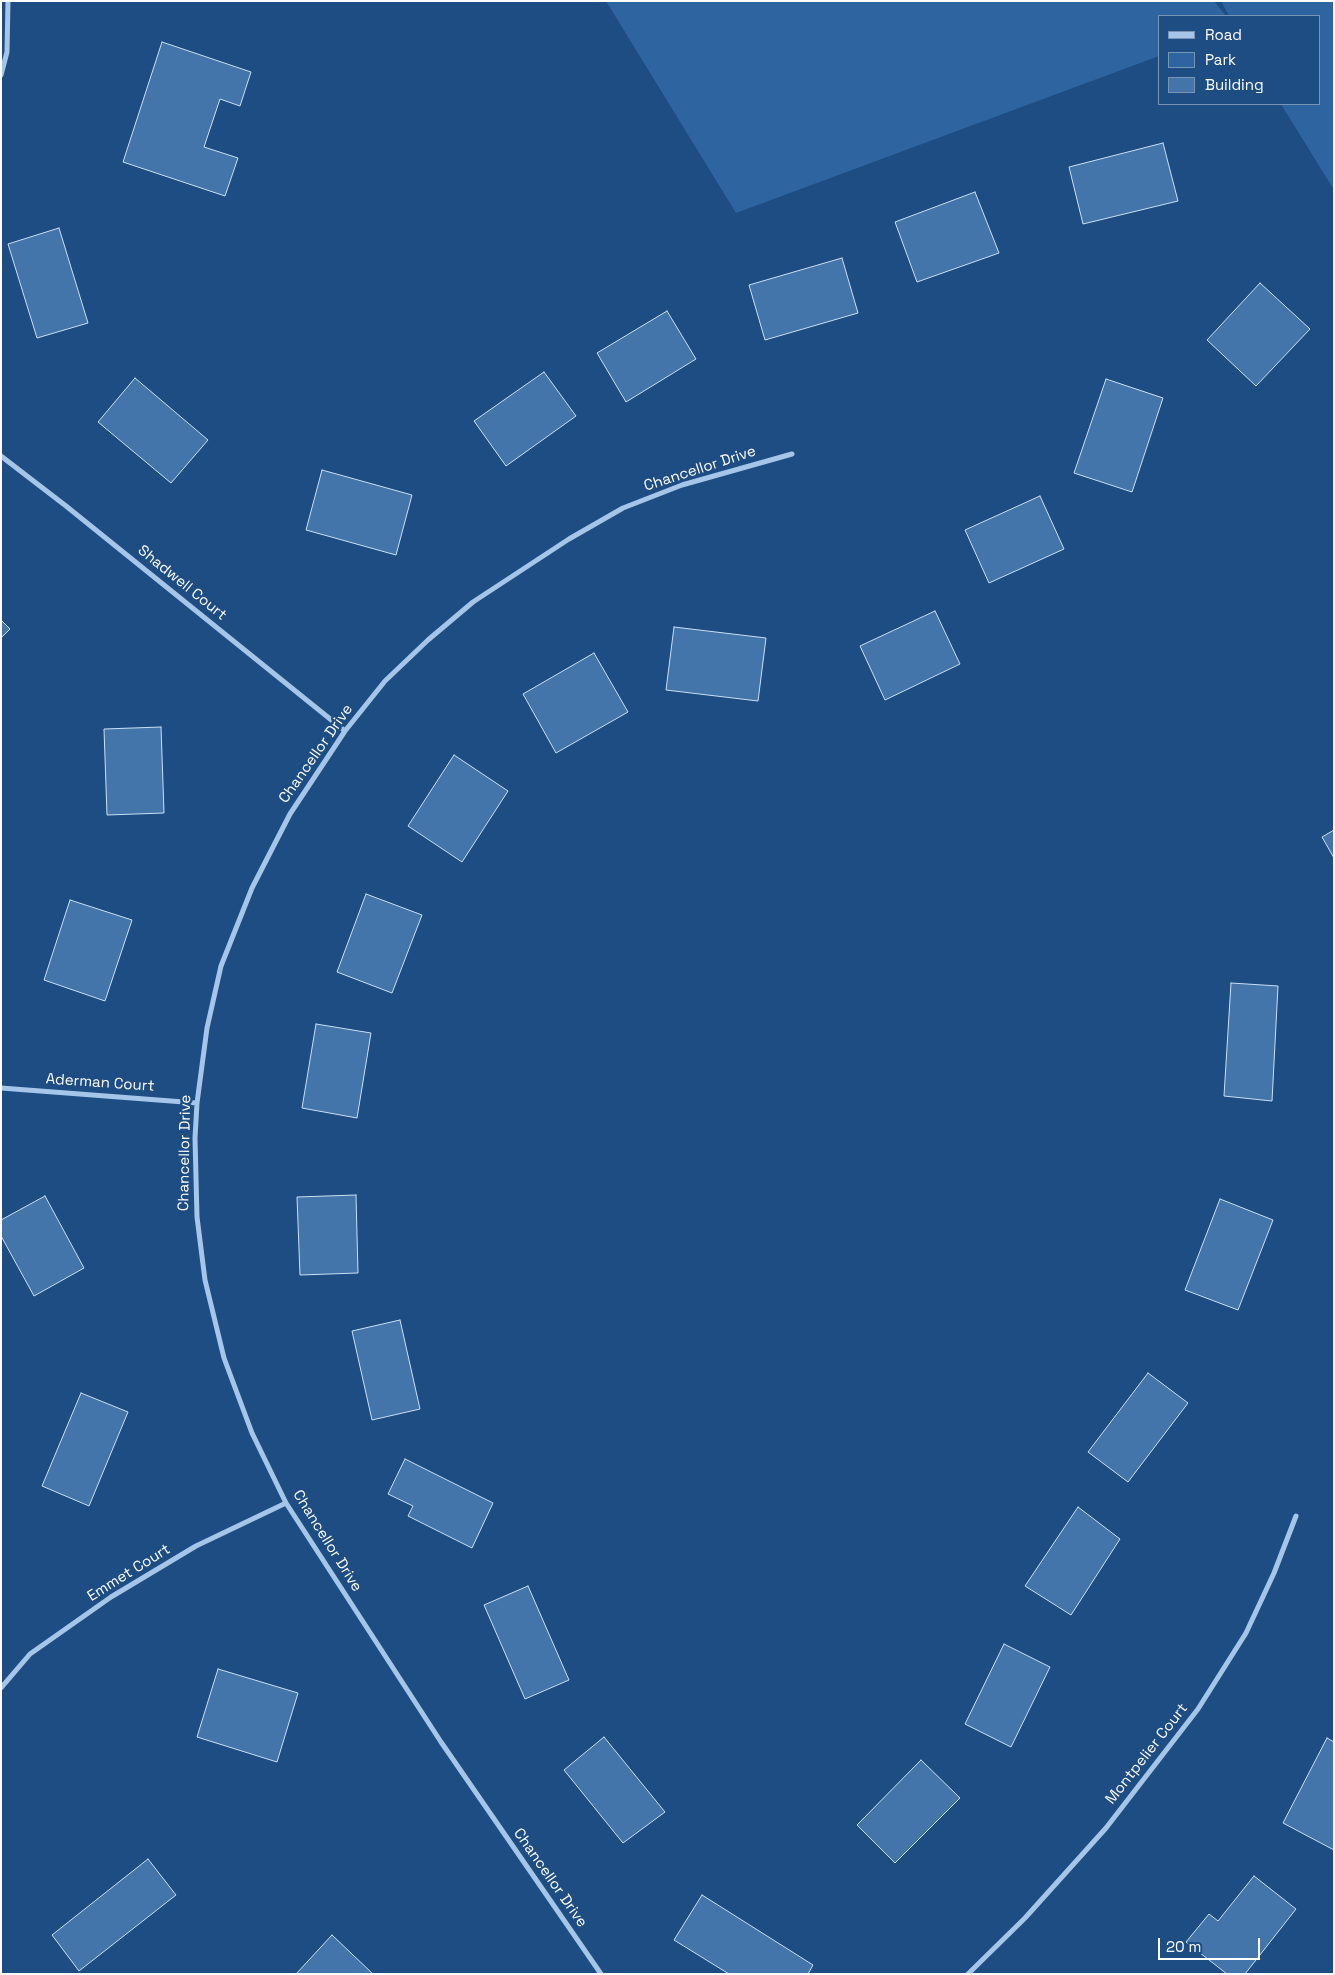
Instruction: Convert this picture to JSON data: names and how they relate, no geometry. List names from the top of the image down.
{
  "streets": {
    "street": [
      "Chancellor Drive",
      "Shadwell Court",
      "Aderman Court",
      "Emmet Court",
      "Montpelier Court"
    ]
  },
  "crossings": [
    ["Chancellor Drive", "Shadwell Court"],
    ["Chancellor Drive", "Aderman Court"],
    ["Chancellor Drive", "Emmet Court"]
  ],
  "legend": ["Road", "Park", "Building"],
  "scale_bar": "20 m"
}
